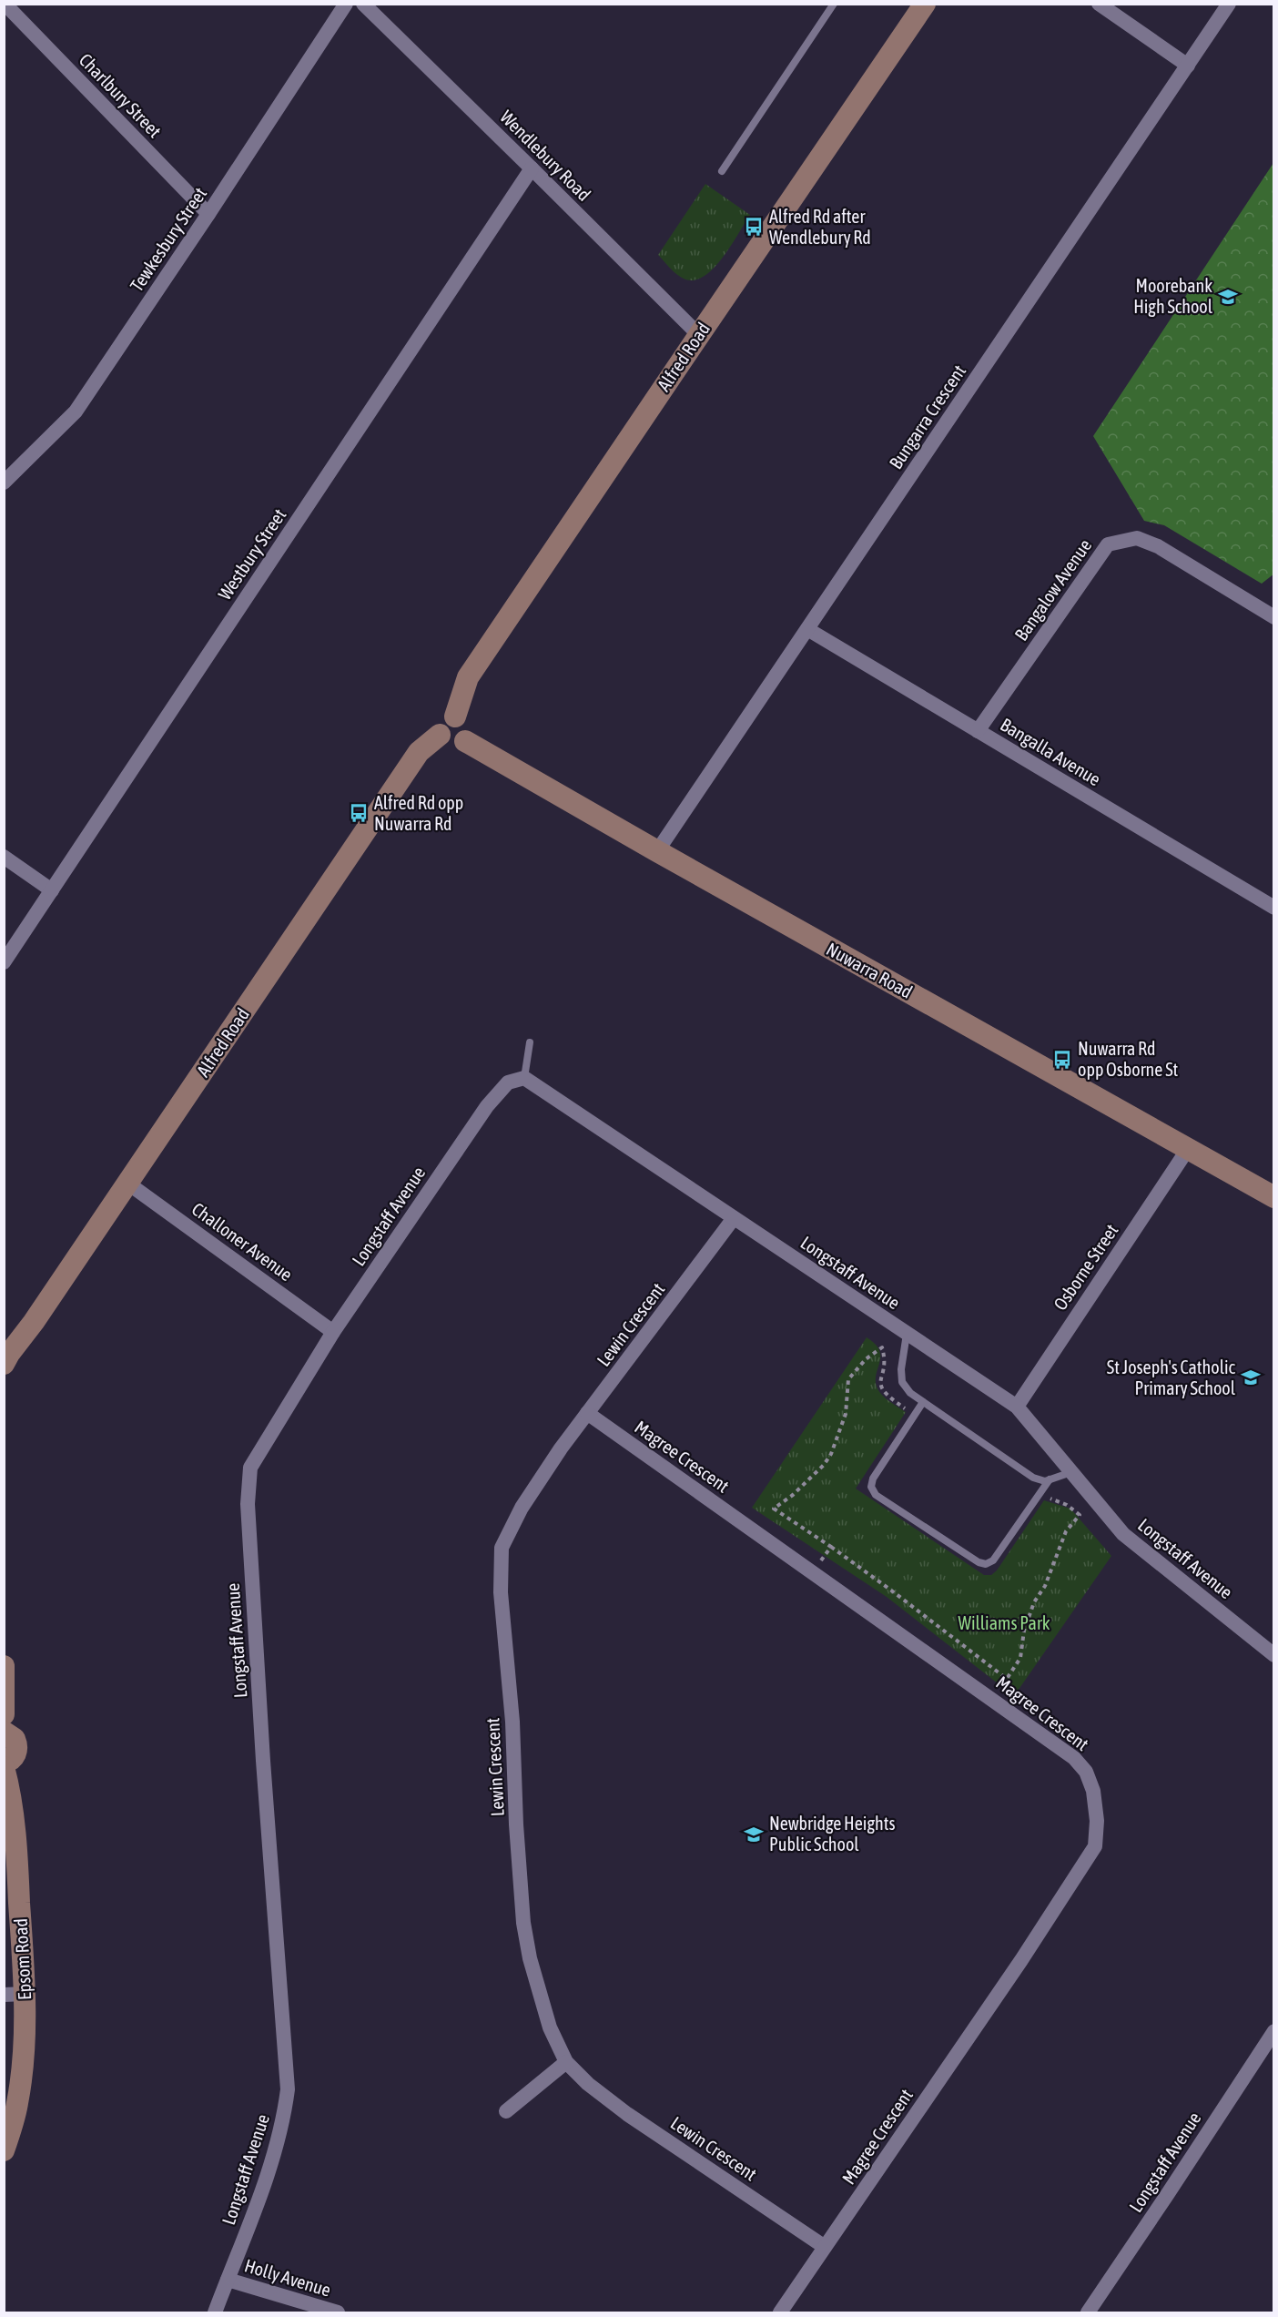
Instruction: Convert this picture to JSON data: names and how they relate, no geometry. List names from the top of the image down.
{
  "streets": {
    "street": [
      "Charlbury Street",
      "Wendlebury Road",
      "Tewkesbury Street",
      "Alfred Road",
      "Bungarra Crescent",
      "Westbury Street",
      "Bangalow Avenue",
      "Bangalla Avenue",
      "Nuwarra Road",
      "Longstaff Avenue",
      "Challoner Avenue",
      "Osborne Street",
      "Lewin Crescent",
      "Magree Crescent",
      "Epsom Road",
      "Holly Avenue"
    ]
  },
  "crossings": [
    ["Charlbury Street", "Tewkesbury Street"],
    ["Wendlebury Road", "Alfred Road"],
    ["Wendlebury Road", "Westbury Street"],
    ["Alfred Road", "Nuwarra Road"],
    ["Alfred Road", "Challoner Avenue"],
    ["Bungarra Crescent", "Bangalla Avenue"],
    ["Bungarra Crescent", "Nuwarra Road"],
    ["Bangalow Avenue", "Bangalla Avenue"],
    ["Nuwarra Road", "Osborne Street"],
    ["Longstaff Avenue", "Challoner Avenue"],
    ["Longstaff Avenue", "Osborne Street"],
    ["Longstaff Avenue", "Lewin Crescent"],
    ["Longstaff Avenue", "Holly Avenue"],
    ["Lewin Crescent", "Magree Crescent"]
  ],
  "parks": ["Williams Park"],
  "places": {
    "bus stop": ["Alfred Rd after Wendlebury Rd", "Alfred Rd opp Nuwarra Rd", "Nuwarra Rd opp Osborne St"],
    "school or university": ["Moorebank High School", "St Joseph's Catholic Primary School", "Newbridge Heights Public School"]
  }
}
